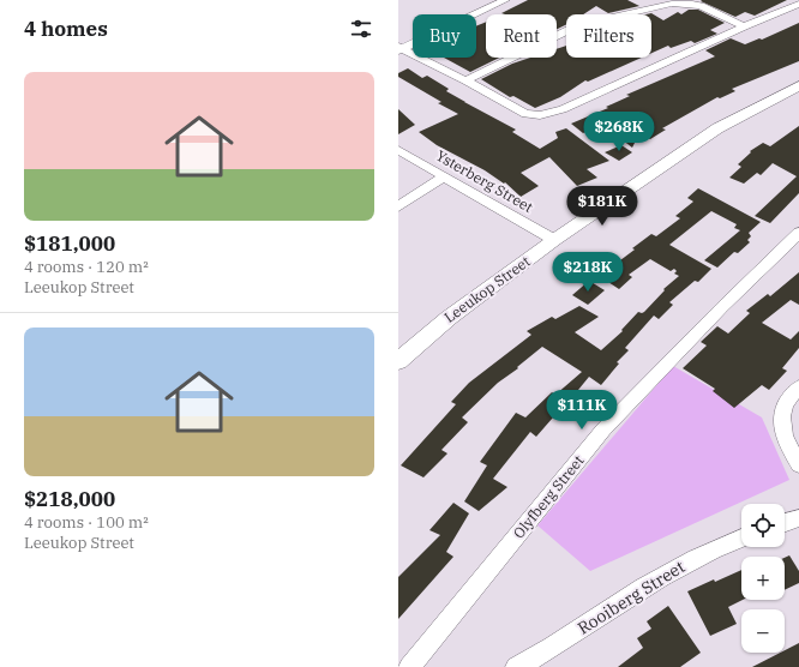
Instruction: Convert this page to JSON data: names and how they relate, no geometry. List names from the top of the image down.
{
  "streets": {
    "street": [
      "Ysterberg Street",
      "Leeukop Street",
      "Olyfberg Street",
      "Rooiberg Street"
    ]
  },
  "crossings": [
    ["Ysterberg Street", "Leeukop Street"]
  ],
  "page": {
    "heading": "4 homes",
    "chip": ["Buy", "Rent", "Filters"],
    "list": [
      {
        "name": "$181,000",
        "note": "4 rooms · 120 m² · Leeukop Street"
      },
      {
        "name": "$218,000",
        "note": "4 rooms · 100 m² · Leeukop Street"
      }
    ],
    "price": [
      "$268K",
      "$181K",
      "$218K",
      "$111K"
    ],
    "map_buttons": ["+", "−"]
  }
}
